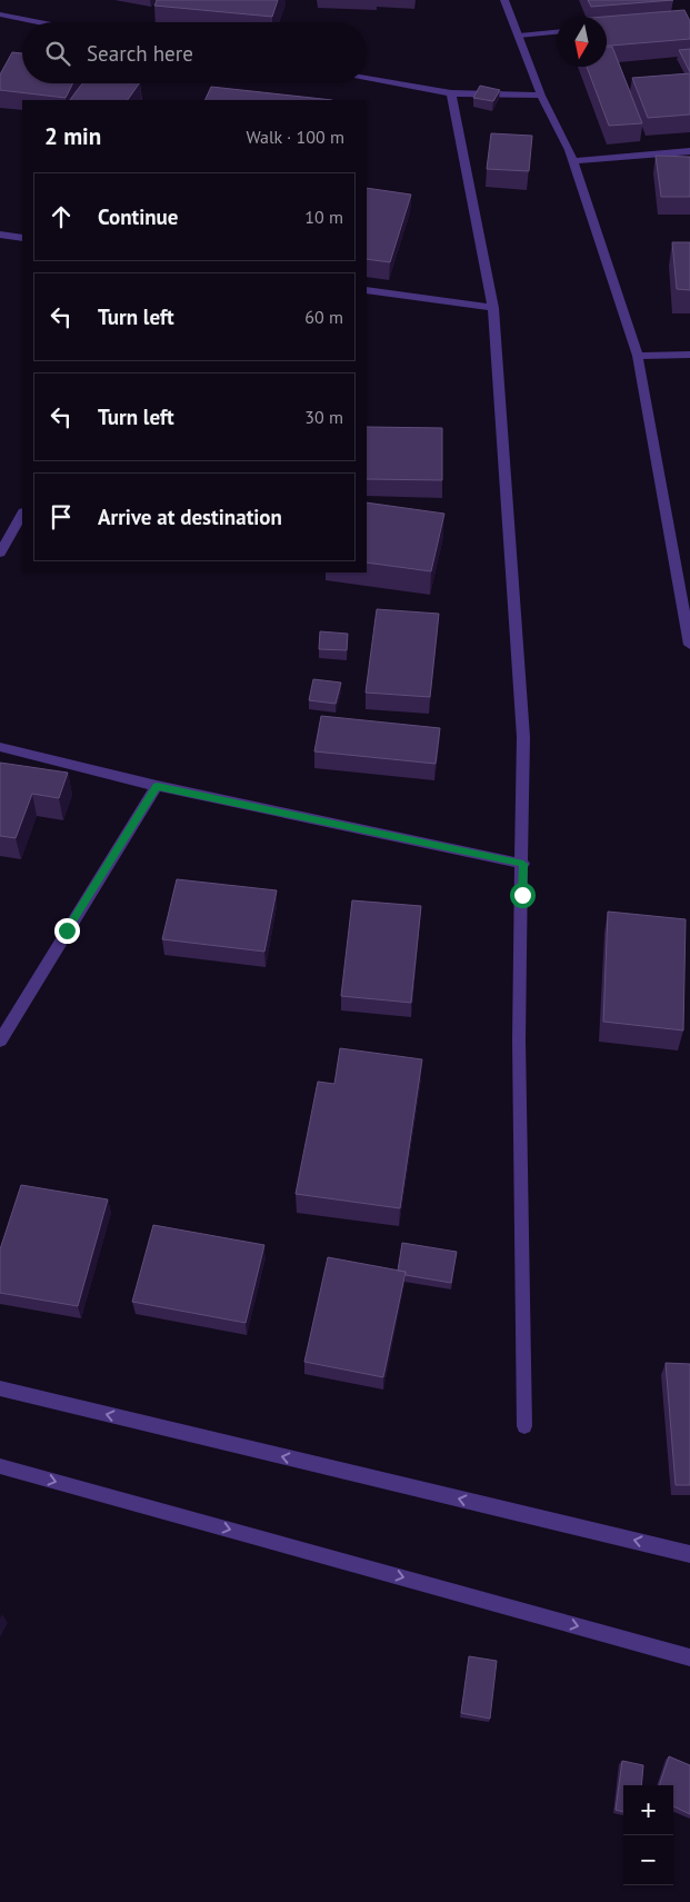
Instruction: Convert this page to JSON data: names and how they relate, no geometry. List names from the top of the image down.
{
  "north": "bottom",
  "page": {
    "search": "Search here",
    "heading": ["2 min", "Walk · 100 m"],
    "list": [
      ["Continue", "10 m"],
      ["Turn left", "60 m"],
      ["Turn left", "30 m"],
      "Arrive at destination"
    ],
    "map_buttons": ["+", "−"]
  }
}
